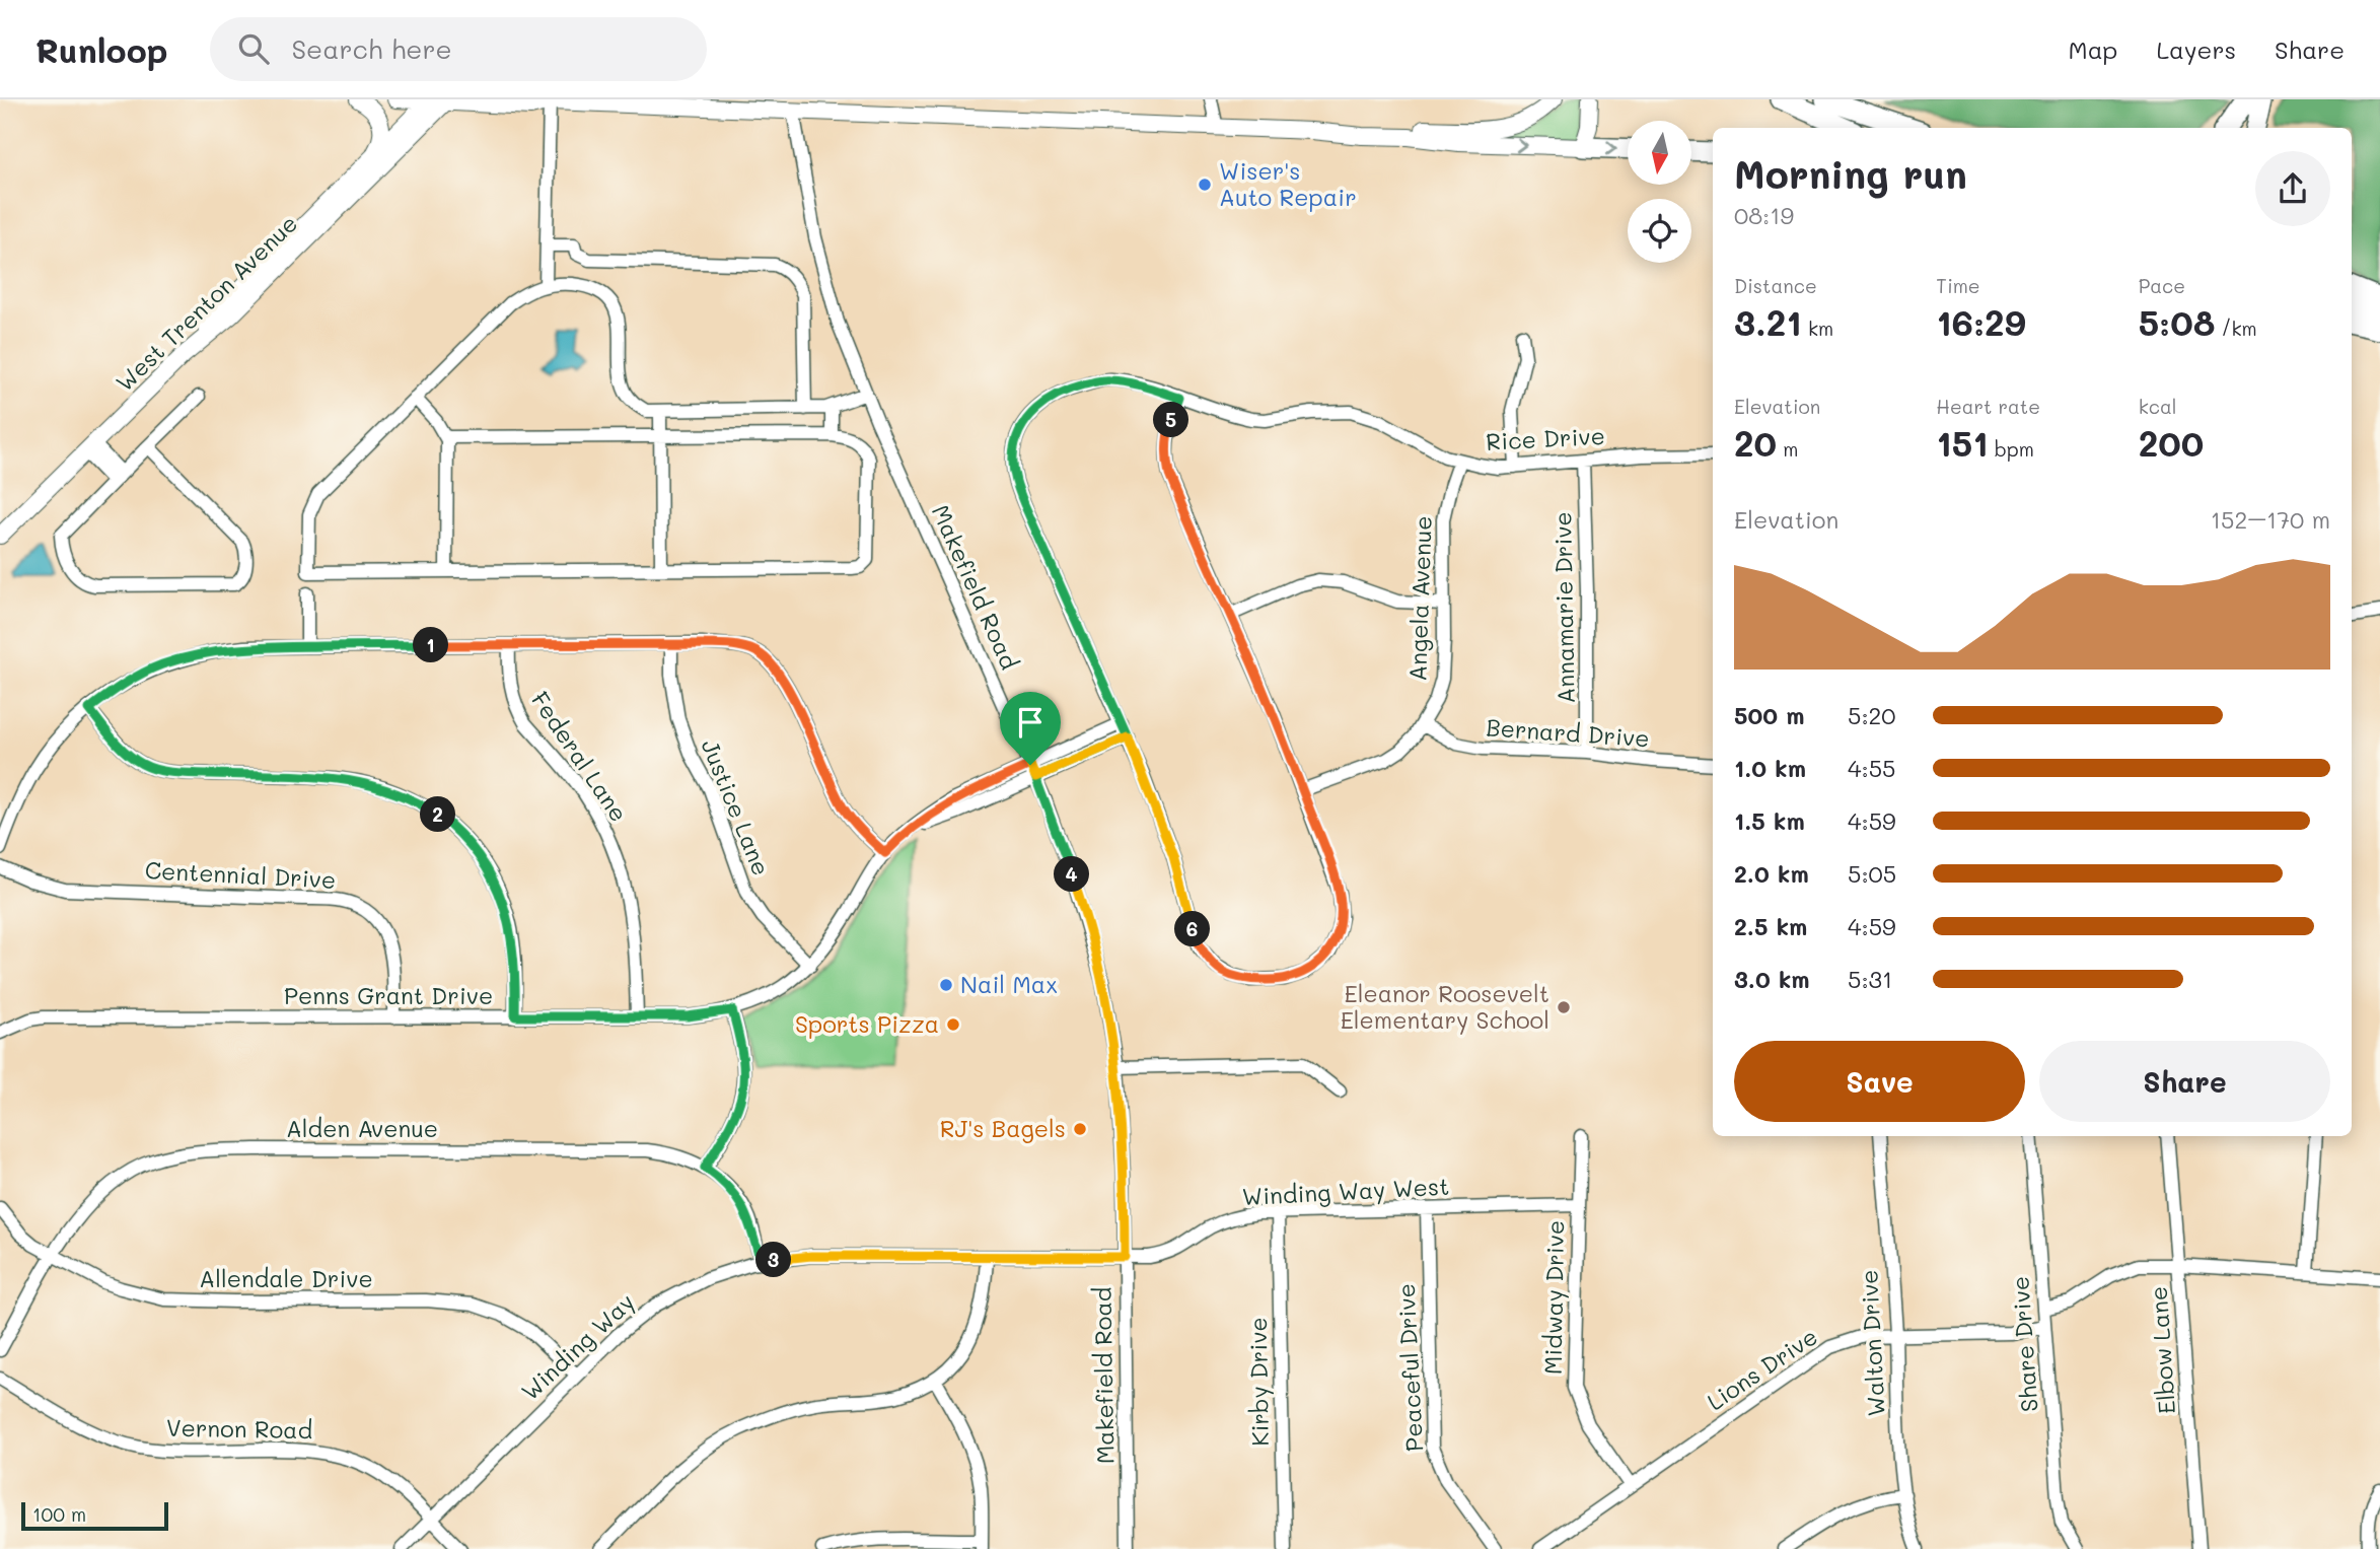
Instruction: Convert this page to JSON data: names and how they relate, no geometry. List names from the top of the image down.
{
  "streets": {
    "main road": ["West Trenton Avenue"],
    "street": [
      "Rice Drive",
      "Makefield Road",
      "Angela Avenue",
      "Annamarie Drive",
      "Bernard Drive",
      "Federal Lane",
      "Justice Lane",
      "Centennial Drive",
      "Penns Grant Drive",
      "Alden Avenue",
      "Winding Way West",
      "Allendale Drive",
      "Midway Drive",
      "Walton Drive",
      "Share Drive",
      "Winding Way",
      "Elbow Lane",
      "Peaceful Drive",
      "Lions Drive",
      "Kirby Drive",
      "Vernon Road"
    ]
  },
  "crossings": [
    ["Rice Drive", "Angela Avenue"],
    ["Rice Drive", "Annamarie Drive"],
    ["Rice Drive", "Penns Grant Drive"],
    ["Makefield Road", "Penns Grant Drive"],
    ["Makefield Road", "Winding Way West"],
    ["Makefield Road", "Winding Way"],
    ["Angela Avenue", "Bernard Drive"],
    ["Annamarie Drive", "Bernard Drive"],
    ["Federal Lane", "Penns Grant Drive"],
    ["Justice Lane", "Penns Grant Drive"],
    ["Centennial Drive", "Penns Grant Drive"],
    ["Alden Avenue", "Allendale Drive"],
    ["Alden Avenue", "Winding Way"],
    ["Winding Way West", "Midway Drive"],
    ["Winding Way West", "Winding Way"],
    ["Winding Way West", "Peaceful Drive"],
    ["Winding Way West", "Kirby Drive"],
    ["Allendale Drive", "Winding Way"],
    ["Midway Drive", "Lions Drive"],
    ["Walton Drive", "Lions Drive"],
    ["Share Drive", "Lions Drive"],
    ["Winding Way", "Vernon Road"]
  ],
  "places": [
    "Wiser's Auto Repair",
    "Nail Max",
    "Eleanor Roosevelt Elementary School",
    "Sports Pizza",
    "RJ's Bagels"
  ],
  "scale_bar": "100 m",
  "north": "bottom",
  "page": {
    "header": "Runloop",
    "search": "Search here",
    "nav": ["Map", "Layers", "Share"],
    "heading": ["Morning run", "08:19"],
    "stats": [
      ["Distance", "3.21 km"],
      ["Time", "16:29"],
      ["Pace", "5:08 /km"],
      ["Elevation", "20 m"],
      ["Heart rate", "151 bpm"],
      ["kcal", "200"]
    ],
    "pins": [
      "5",
      "1",
      "2",
      "4",
      "6",
      "3"
    ],
    "chart": ["Elevation", "152–170 m"],
    "list": [
      {
        "name": "500 m",
        "note": "5:20"
      },
      {
        "name": "1.0 km",
        "note": "4:55"
      },
      {
        "name": "1.5 km",
        "note": "4:59"
      },
      {
        "name": "2.0 km",
        "note": "5:05"
      },
      {
        "name": "2.5 km",
        "note": "4:59"
      },
      {
        "name": "3.0 km",
        "note": "5:31"
      }
    ],
    "buttons": ["Save", "Share"],
    "scale": "100 m"
  }
}
